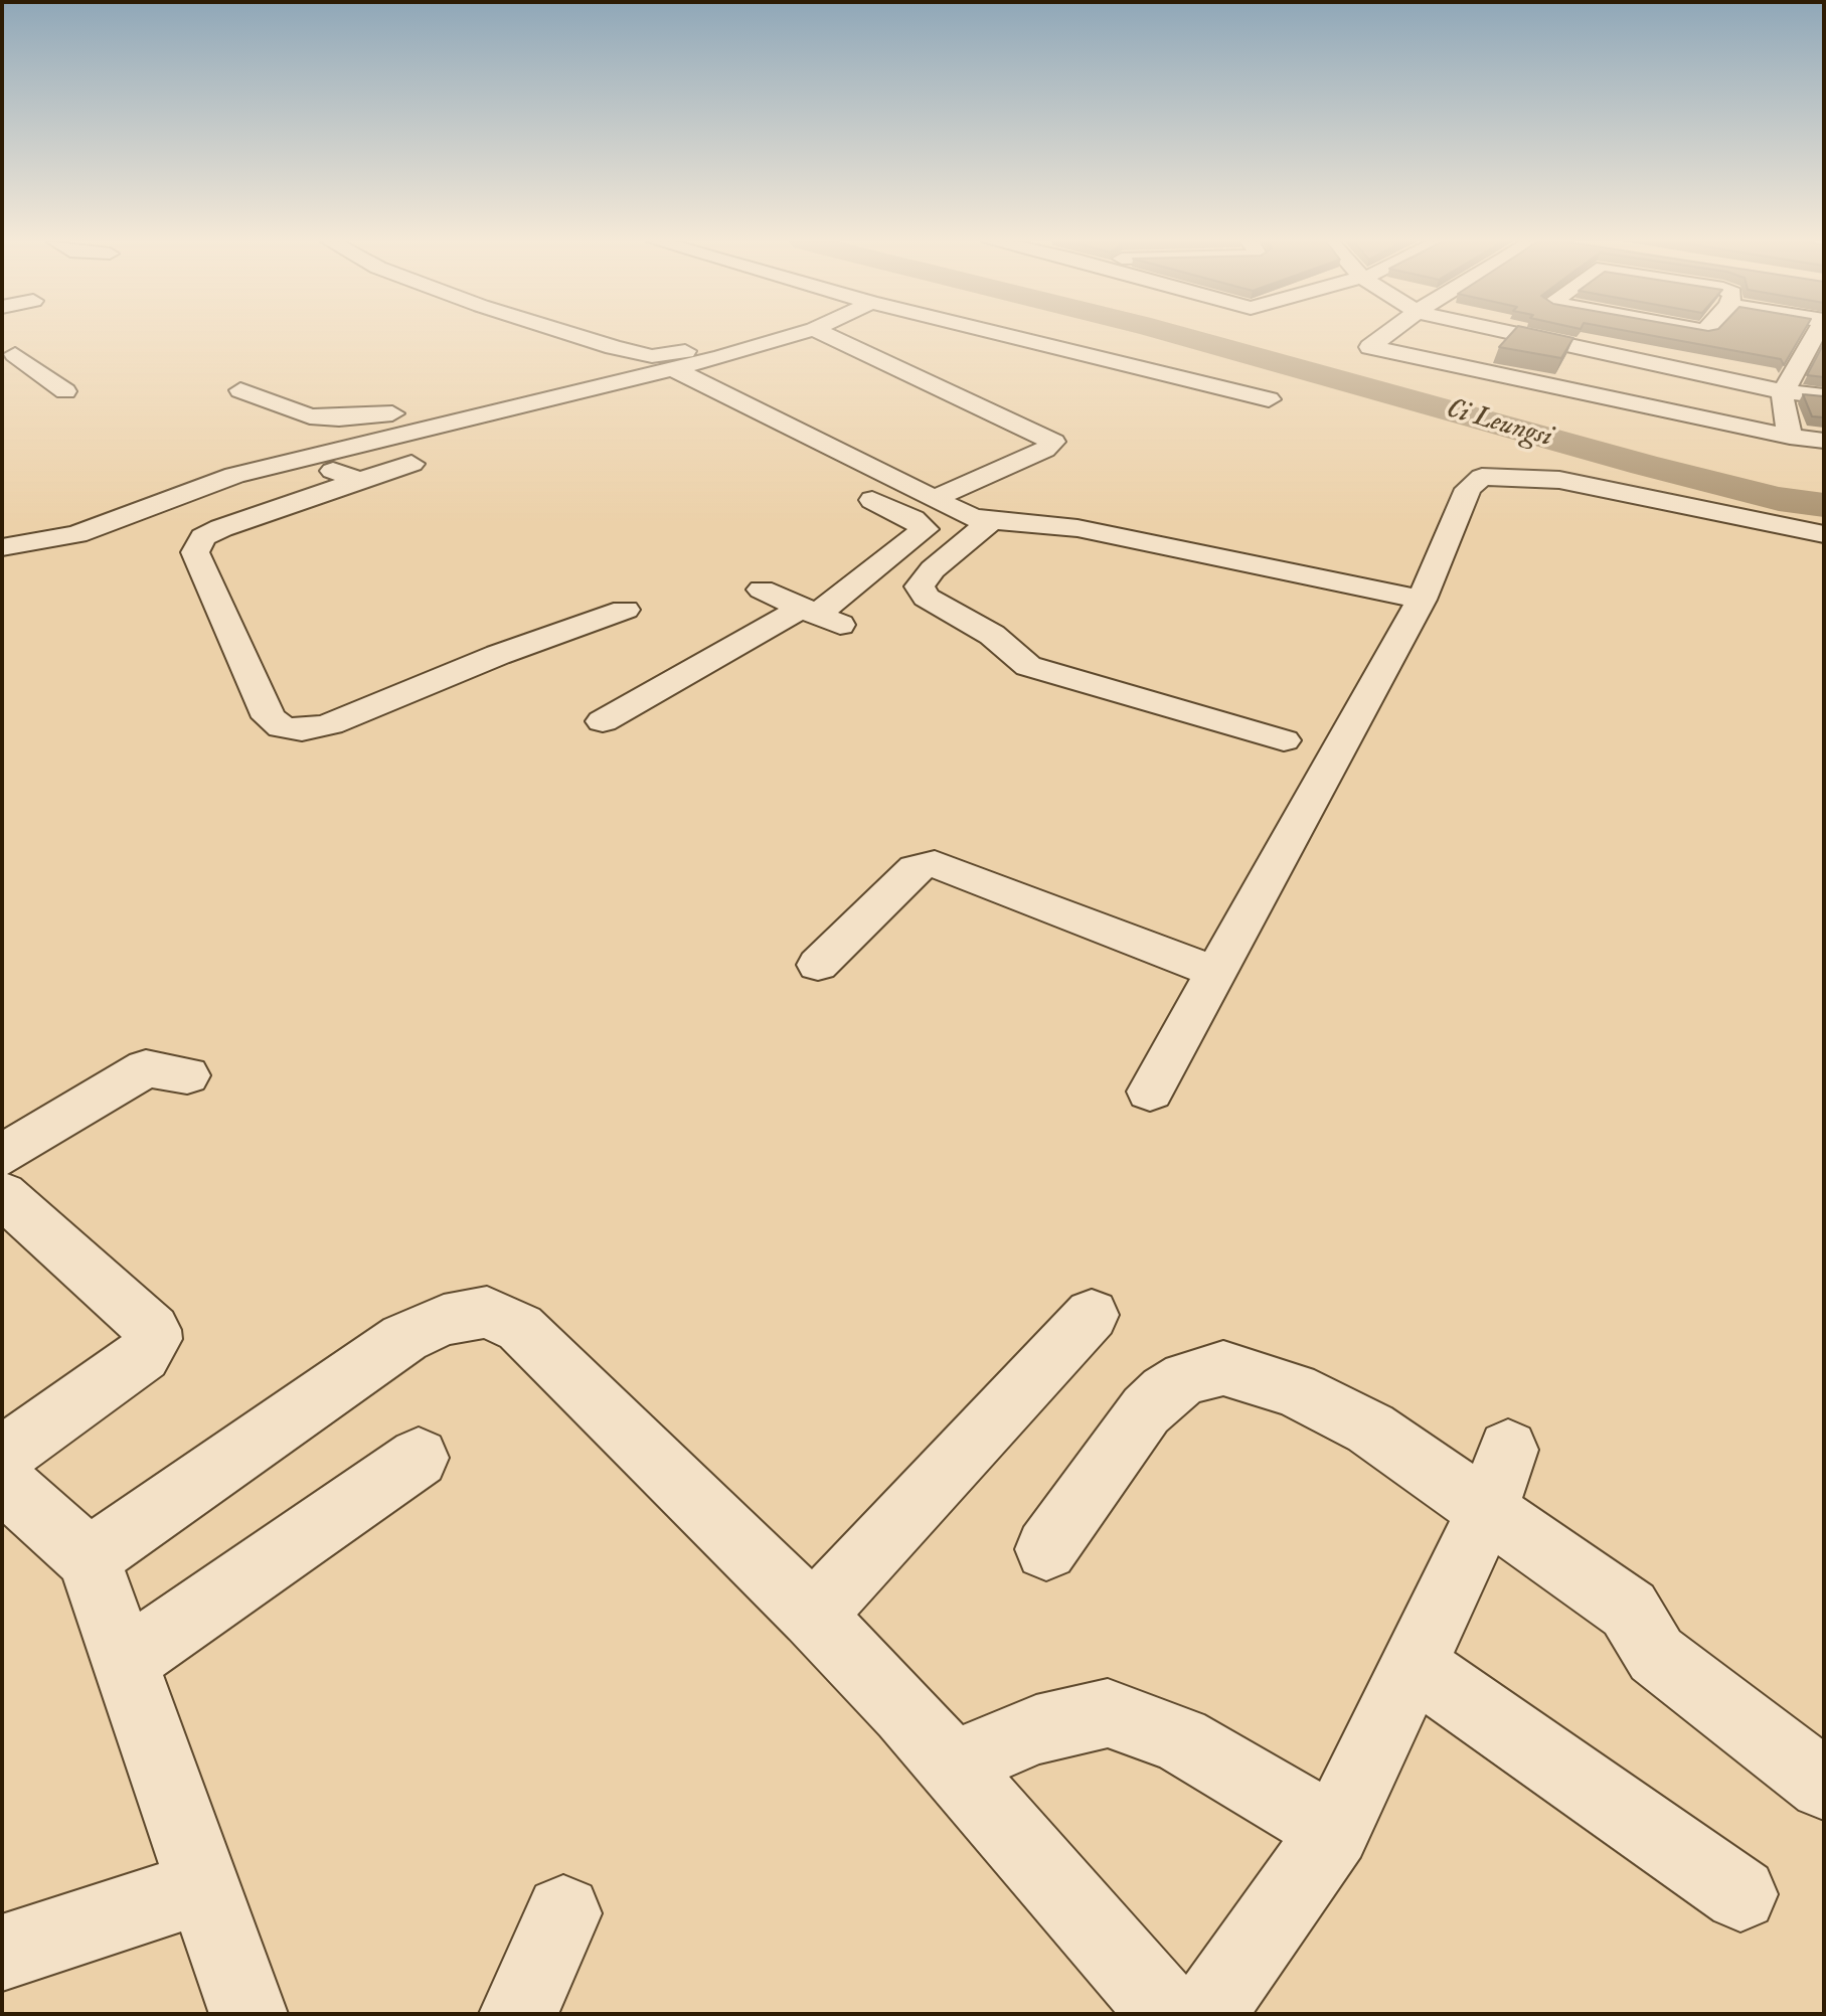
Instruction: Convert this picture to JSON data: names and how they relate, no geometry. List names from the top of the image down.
{
  "water": ["Ci Leungsi"]
}
